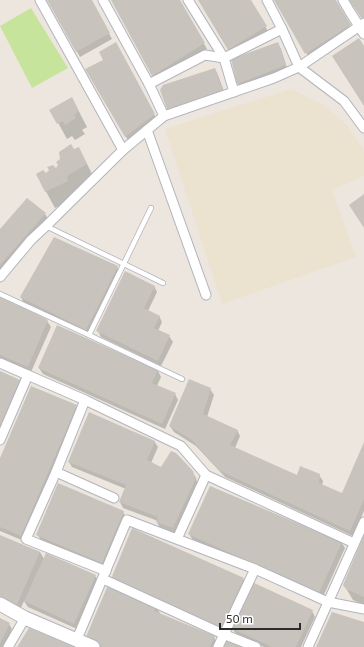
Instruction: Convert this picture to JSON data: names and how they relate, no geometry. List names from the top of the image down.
{
  "scale_bar": "50 m"
}
